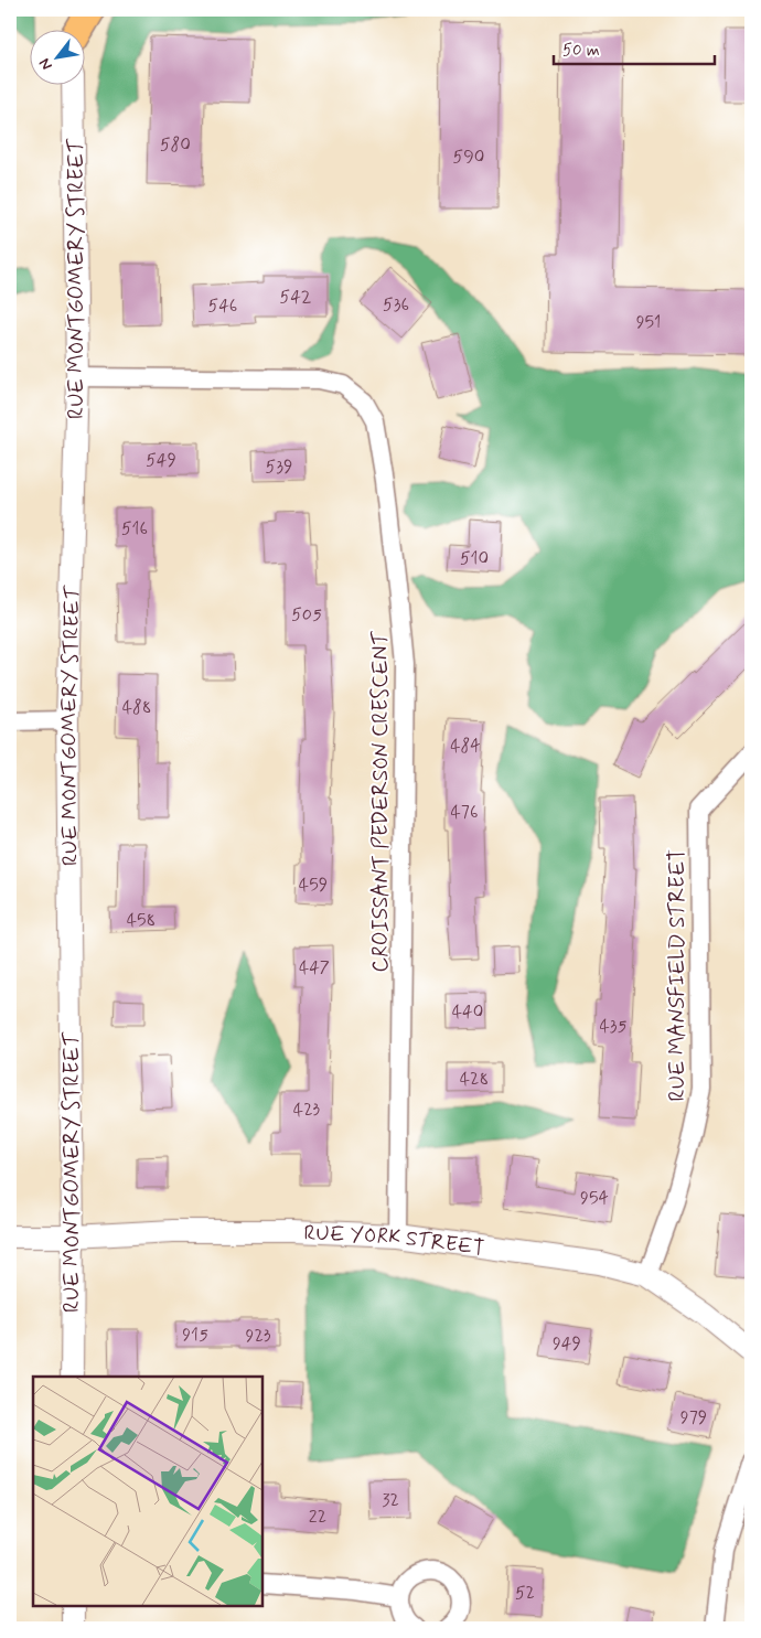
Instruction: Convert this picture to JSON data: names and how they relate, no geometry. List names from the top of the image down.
{
  "streets": {
    "street": [
      "RUE MONTGOMERY STREET",
      "CROISSANT PEDERSON CRESCENT",
      "RUE MANSFIELD STREET",
      "RUE YORK STREET"
    ]
  },
  "crossings": [
    ["RUE MONTGOMERY STREET", "CROISSANT PEDERSON CRESCENT"],
    ["RUE MONTGOMERY STREET", "RUE YORK STREET"],
    ["CROISSANT PEDERSON CRESCENT", "RUE YORK STREET"],
    ["RUE MANSFIELD STREET", "RUE YORK STREET"]
  ],
  "house_numbers": [
    "580",
    "590",
    "542",
    "536",
    "546",
    "951",
    "549",
    "539",
    "516",
    "510",
    "505",
    "488",
    "484",
    "476",
    "459",
    "458",
    "447",
    "440",
    "435",
    "428",
    "423",
    "954",
    "915",
    "923",
    "949",
    "979",
    "32",
    "22",
    "52"
  ],
  "scale_bar": "50 m",
  "north": "bottom left"
}
